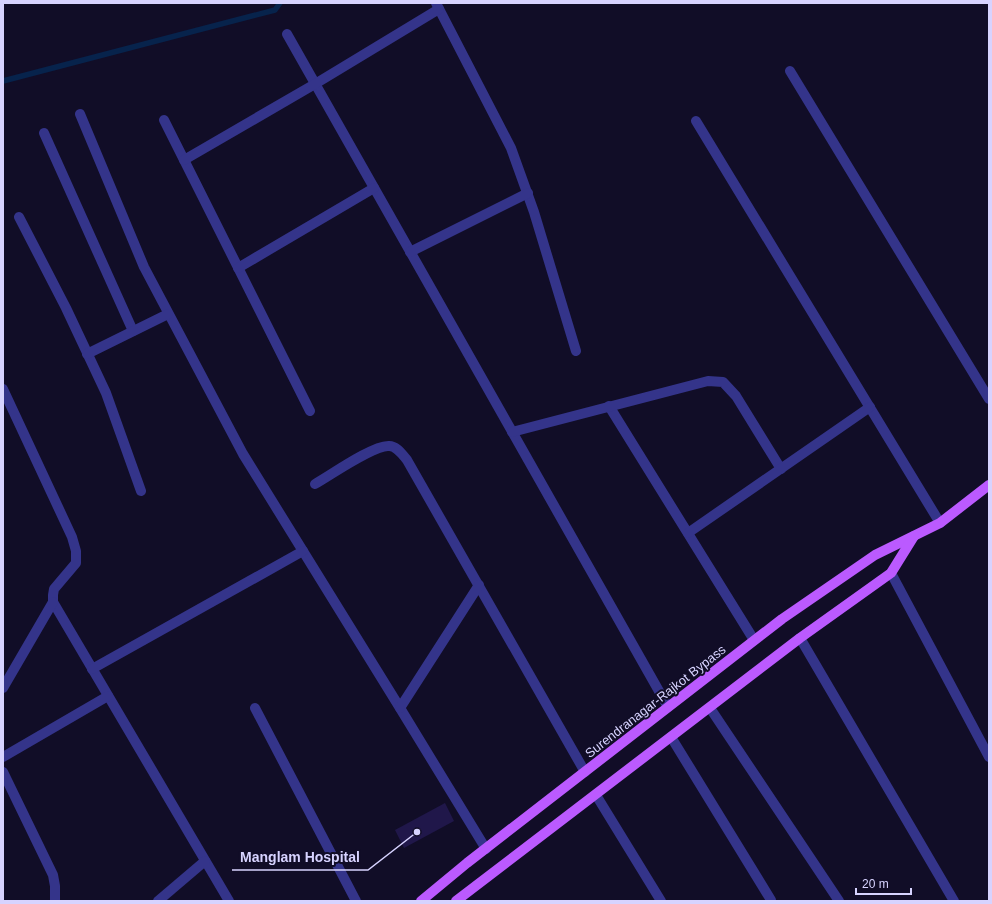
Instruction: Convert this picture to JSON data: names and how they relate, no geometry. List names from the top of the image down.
{
  "streets": {
    "main road": ["Surendranagar-Rajkot Bypass"]
  },
  "places": ["Manglam Hospital"],
  "scale_bar": "20 m"
}
